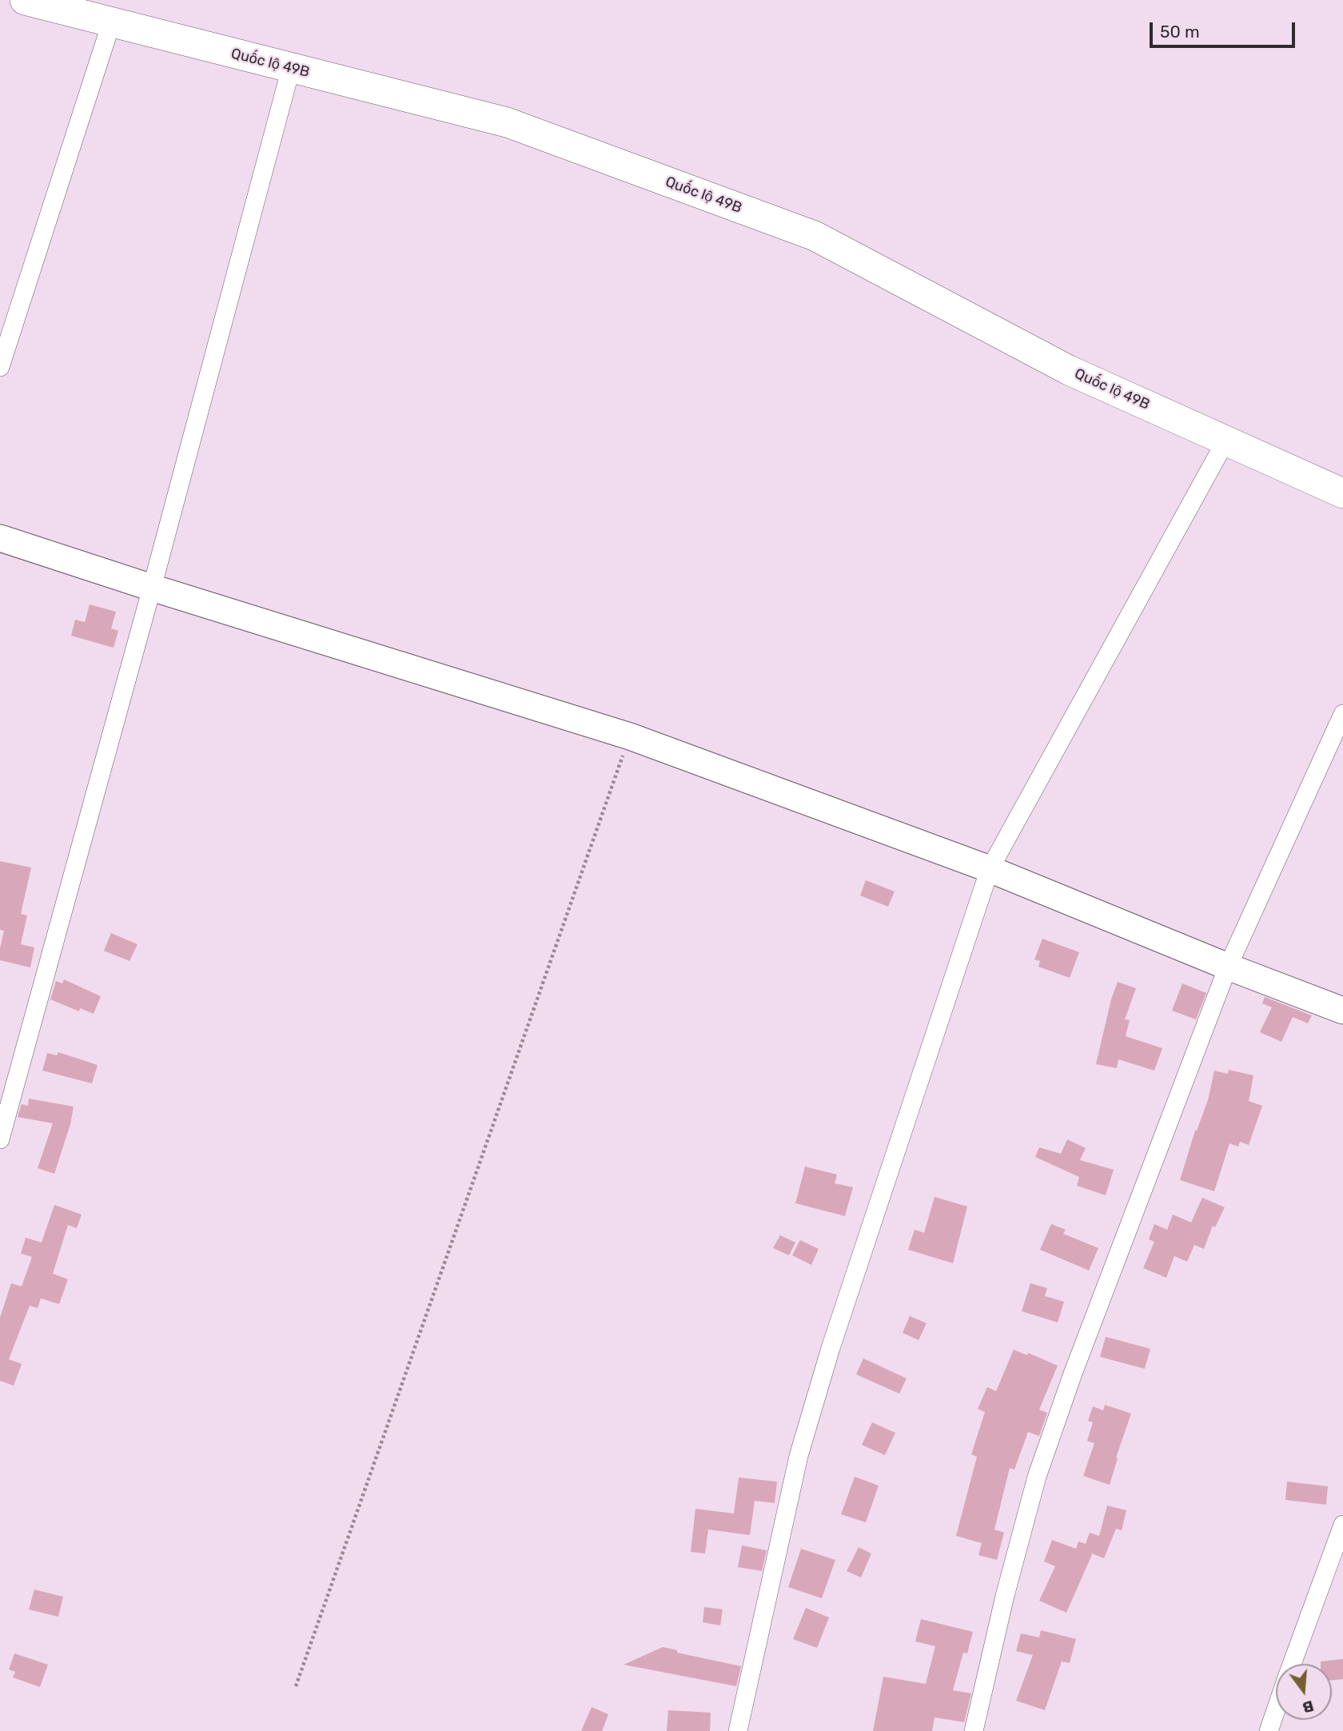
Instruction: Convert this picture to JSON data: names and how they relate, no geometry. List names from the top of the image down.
{
  "streets": {
    "main road": ["Quốc lộ 49B"]
  },
  "scale_bar": "50 m",
  "north": "bottom"
}
